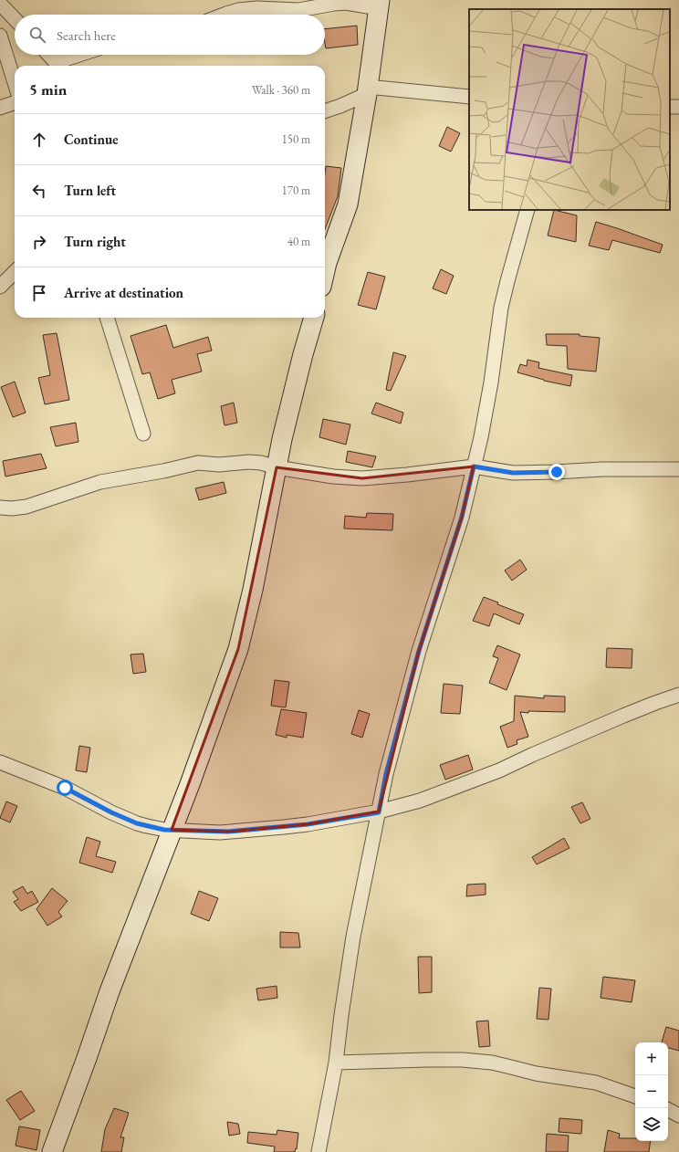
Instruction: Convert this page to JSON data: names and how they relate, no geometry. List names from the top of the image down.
{
  "page": {
    "search": "Search here",
    "heading": ["5 min", "Walk · 360 m"],
    "list": [
      ["Continue", "150 m"],
      ["Turn left", "170 m"],
      ["Turn right", "40 m"],
      "Arrive at destination"
    ],
    "map_buttons": ["+", "−"]
  }
}
